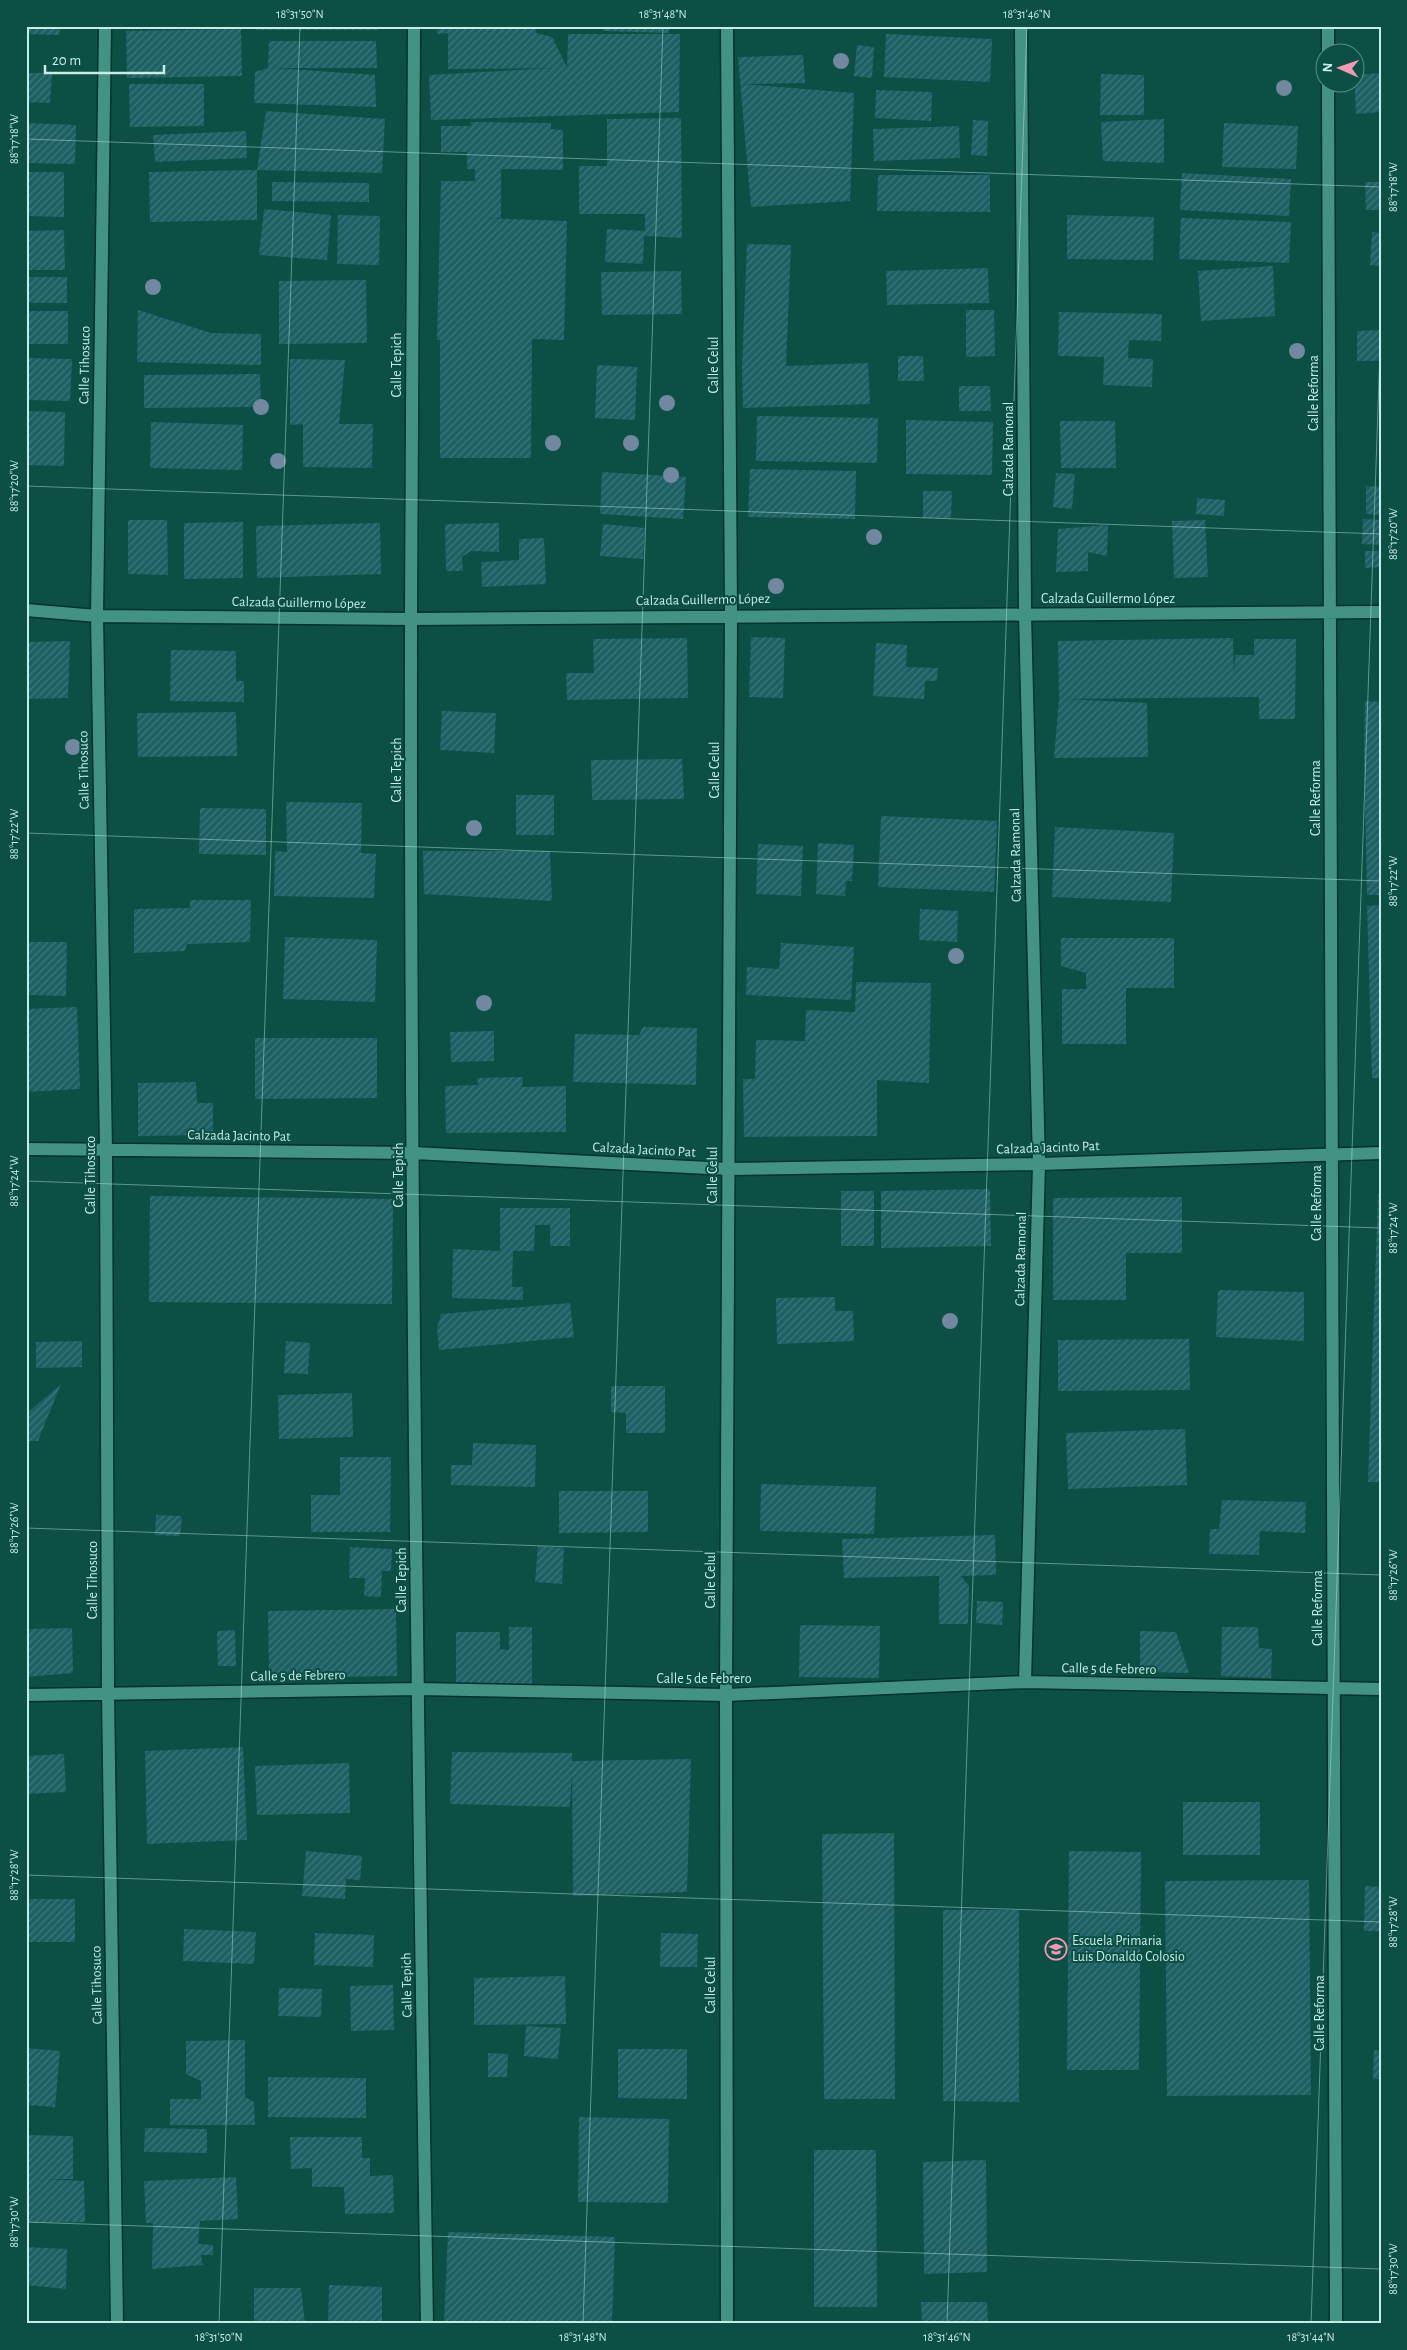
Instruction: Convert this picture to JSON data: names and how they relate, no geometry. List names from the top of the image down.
{
  "streets": {
    "street": [
      "Calle Tihosuco",
      "Calle Tepich",
      "Calle Celul",
      "Calle Reforma",
      "Calzada Ramonal",
      "Calzada Guillermo López",
      "Calzada Jacinto Pat",
      "Calle 5 de Febrero"
    ]
  },
  "crossings": [
    ["Calle Tihosuco", "Calzada Guillermo López"],
    ["Calle Tihosuco", "Calzada Jacinto Pat"],
    ["Calle Tihosuco", "Calle 5 de Febrero"],
    ["Calle Tepich", "Calzada Guillermo López"],
    ["Calle Tepich", "Calzada Jacinto Pat"],
    ["Calle Tepich", "Calle 5 de Febrero"],
    ["Calle Celul", "Calzada Guillermo López"],
    ["Calle Celul", "Calzada Jacinto Pat"],
    ["Calle Celul", "Calle 5 de Febrero"],
    ["Calle Reforma", "Calzada Guillermo López"],
    ["Calle Reforma", "Calzada Jacinto Pat"],
    ["Calle Reforma", "Calle 5 de Febrero"],
    ["Calzada Ramonal", "Calzada Guillermo López"],
    ["Calzada Ramonal", "Calzada Jacinto Pat"],
    ["Calzada Ramonal", "Calle 5 de Febrero"]
  ],
  "places": {
    "school or university": ["Escuela Primaria Luis Donaldo Colosio"]
  },
  "scale_bar": "20 m",
  "north": "left",
  "coordinates": [
    "18°31'50\"N",
    "18°31'48\"N",
    "18°31'46\"N",
    "88°17'18\"W",
    "88°17'20\"W",
    "88°17'22\"W",
    "88°17'24\"W",
    "88°17'26\"W",
    "88°17'28\"W",
    "88°17'30\"W",
    "18°31'44\"N"
  ]
}
